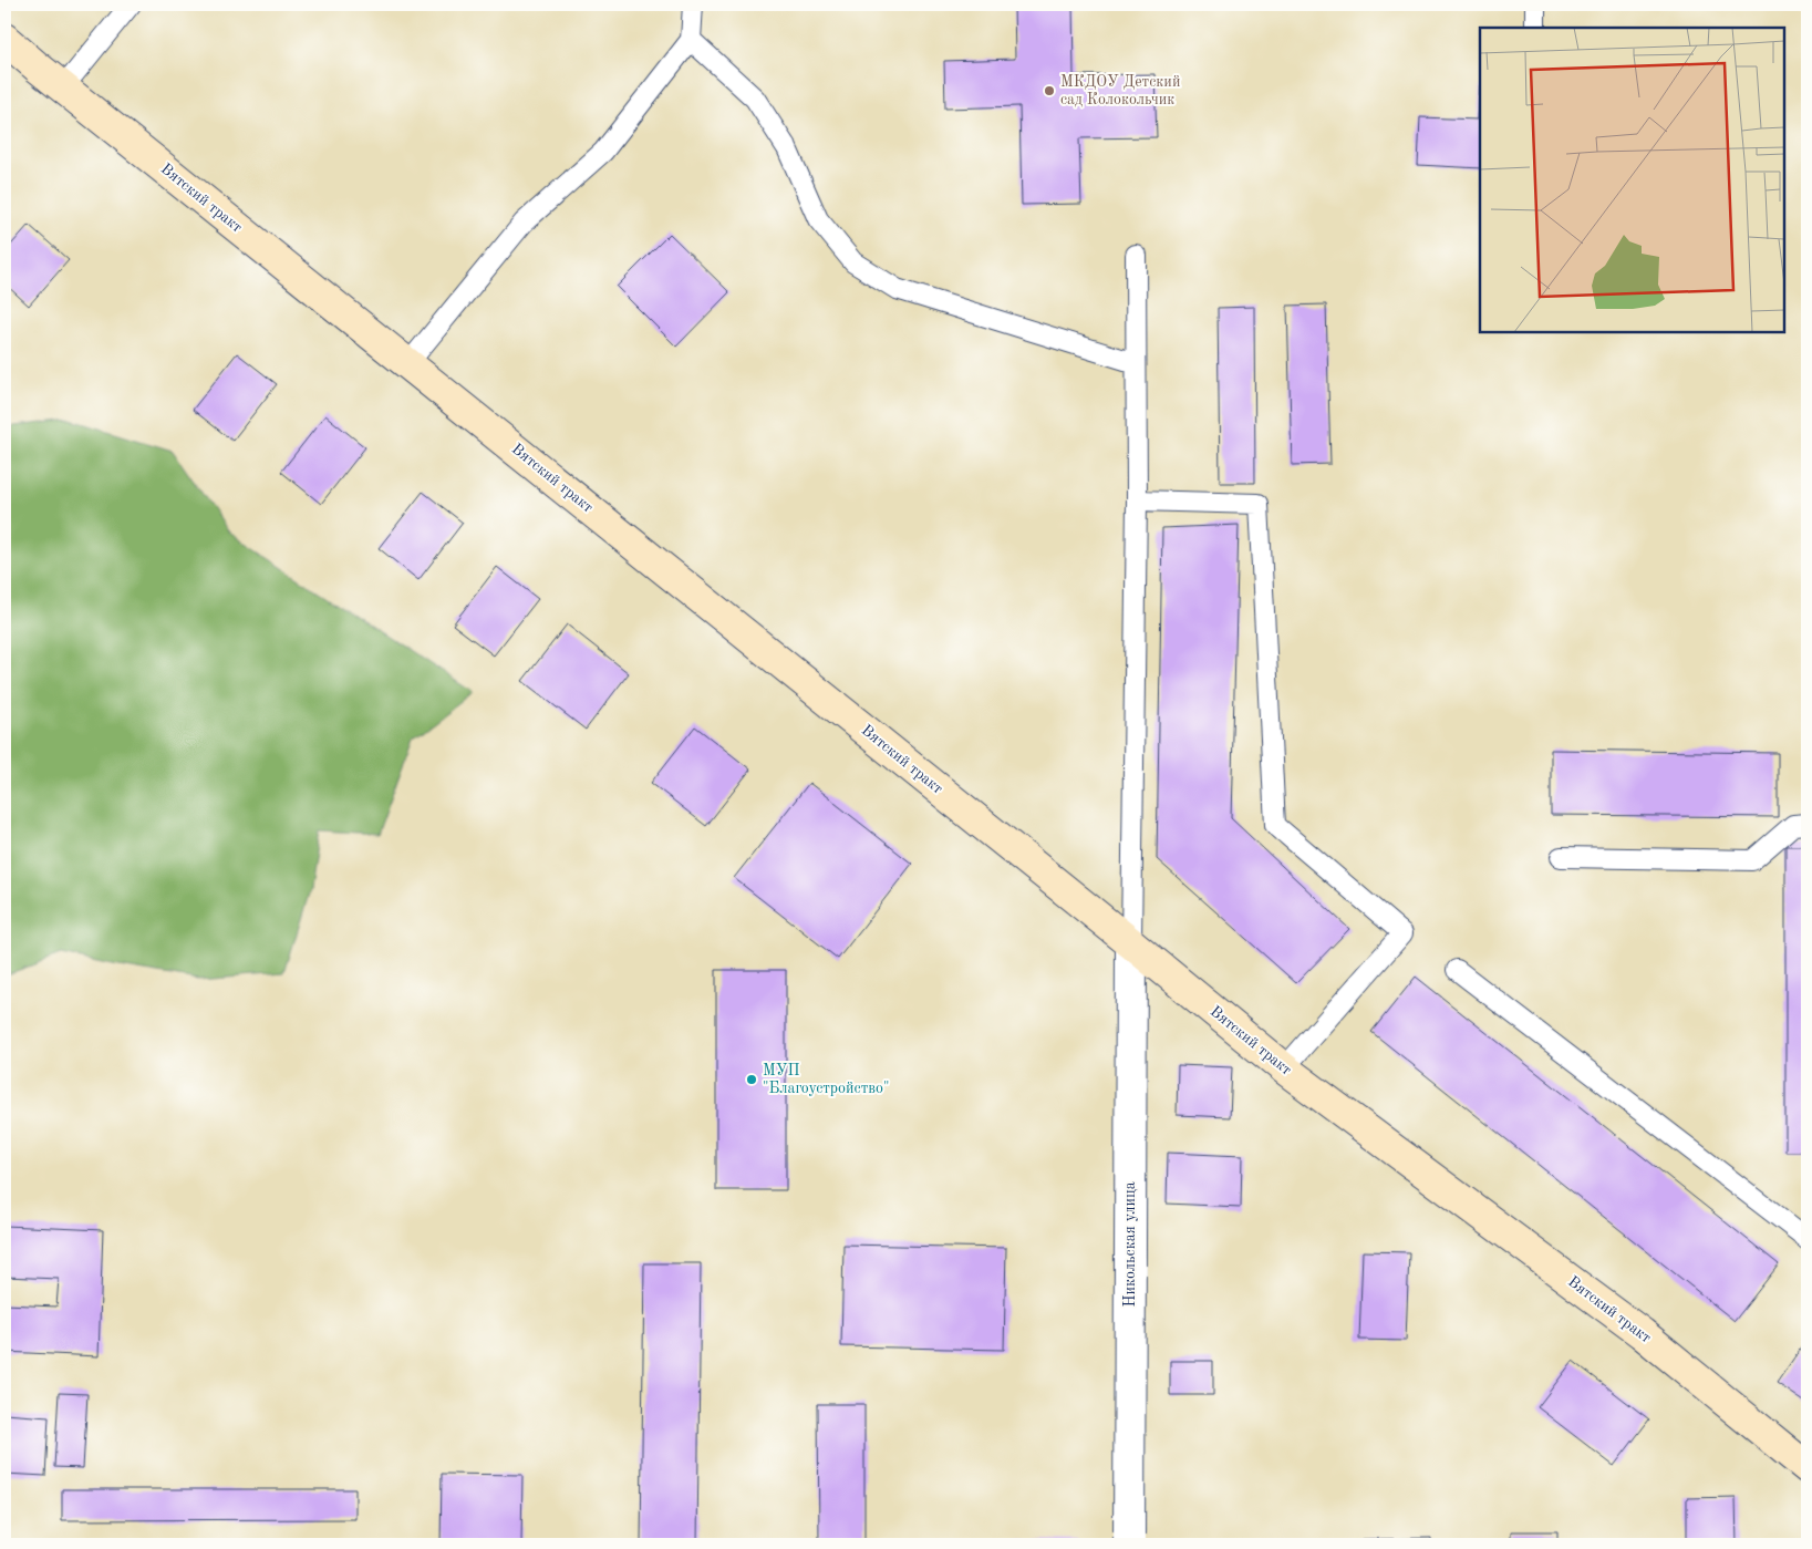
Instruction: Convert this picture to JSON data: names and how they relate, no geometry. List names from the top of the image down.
{
  "streets": {
    "main road": ["Вятский тракт"],
    "street": ["Никольская улица"]
  },
  "crossings": [
    ["Вятский тракт", "Никольская улица"]
  ],
  "places": ["МКДОУ Детский сад Колокольчик", "МУП \"Благоустройство\""]
}
